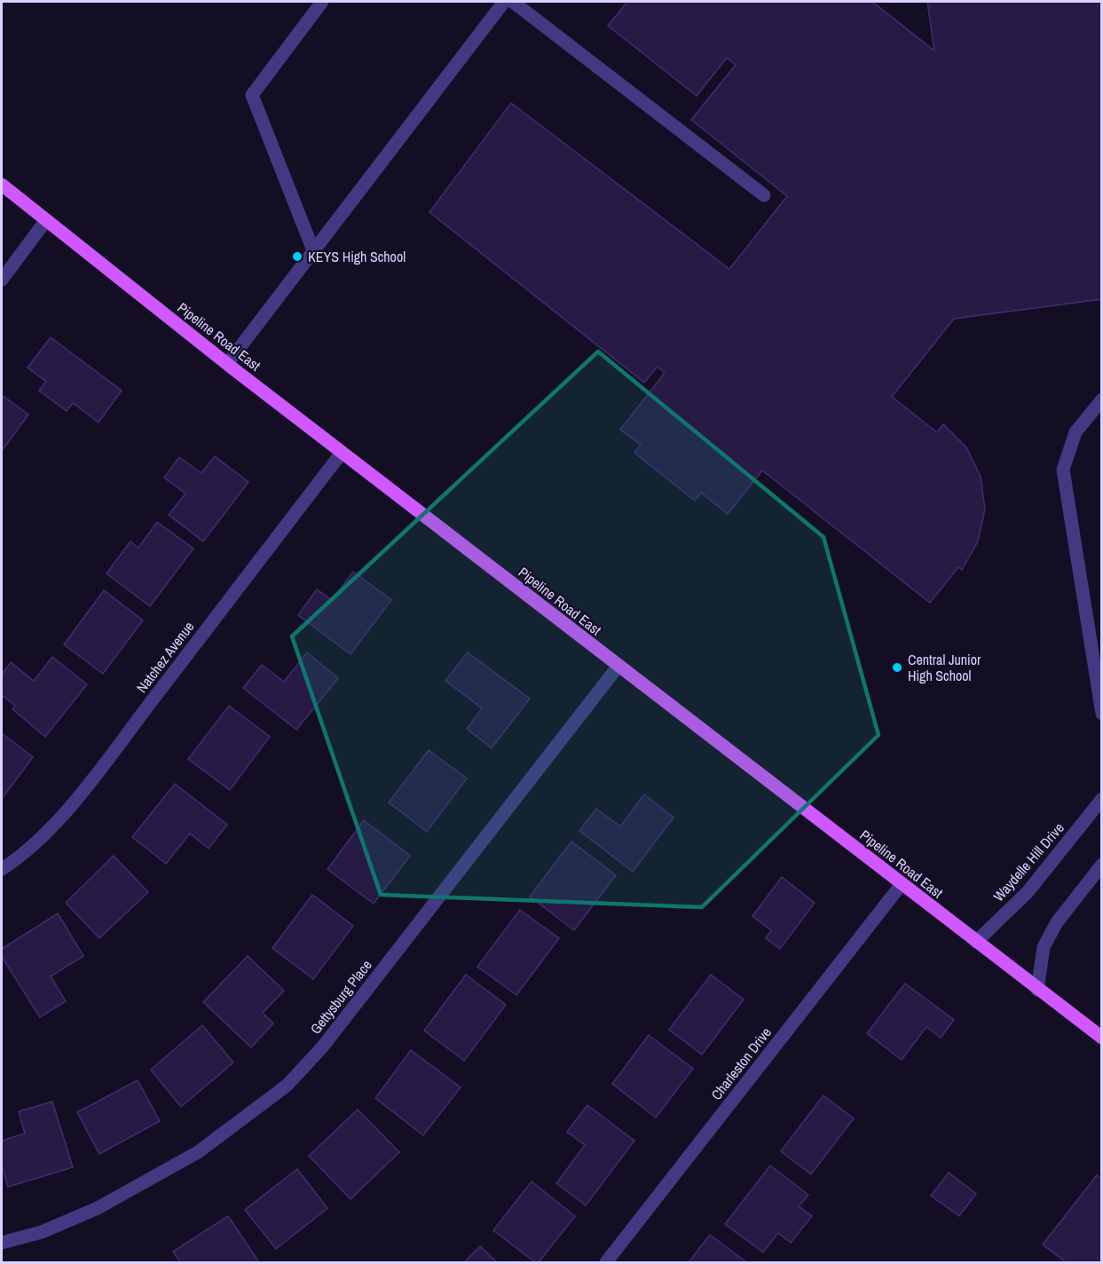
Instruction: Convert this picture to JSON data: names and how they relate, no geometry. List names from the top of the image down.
{
  "streets": {
    "main road": ["Pipeline Road East"],
    "street": [
      "Natchez Avenue",
      "Waydelle Hill Drive",
      "Gettysburg Place",
      "Charleston Drive"
    ]
  },
  "crossings": [
    ["Pipeline Road East", "Natchez Avenue"],
    ["Pipeline Road East", "Waydelle Hill Drive"],
    ["Pipeline Road East", "Gettysburg Place"],
    ["Pipeline Road East", "Charleston Drive"]
  ],
  "places": ["KEYS High School", "Central Junior High School"]
}
